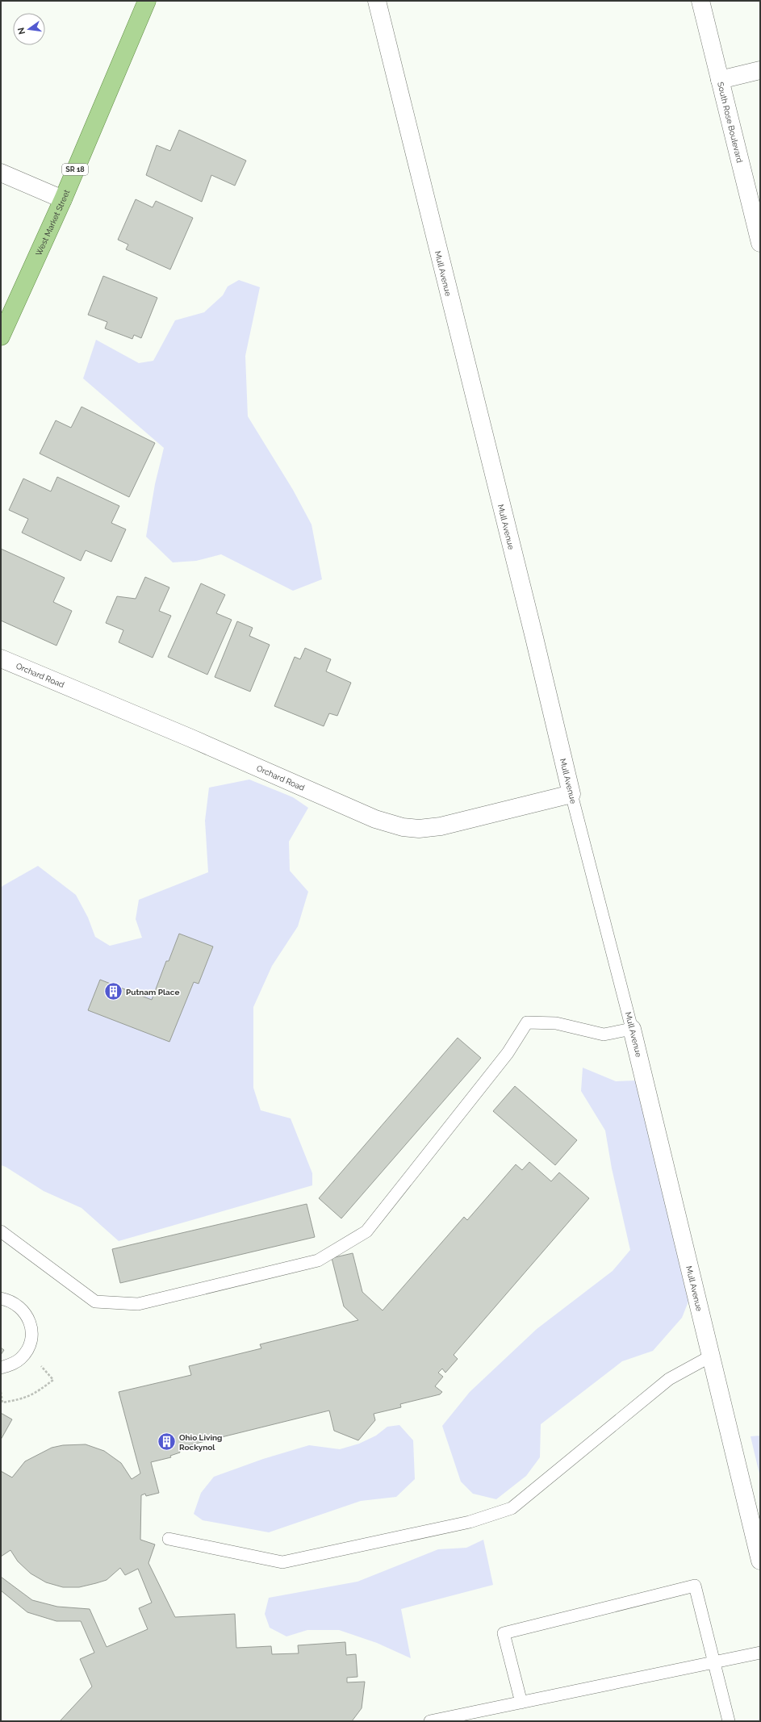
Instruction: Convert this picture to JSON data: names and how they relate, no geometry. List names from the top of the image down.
{
  "streets": {
    "main road": ["SR 18", "West Market Street"],
    "street": ["South Rose Boulevard", "Mull Avenue", "Orchard Road"]
  },
  "crossings": [
    ["Mull Avenue", "Orchard Road"]
  ],
  "places": {
    "building": ["Putnam Place", "Ohio Living Rockynol"]
  },
  "north": "left"
}
